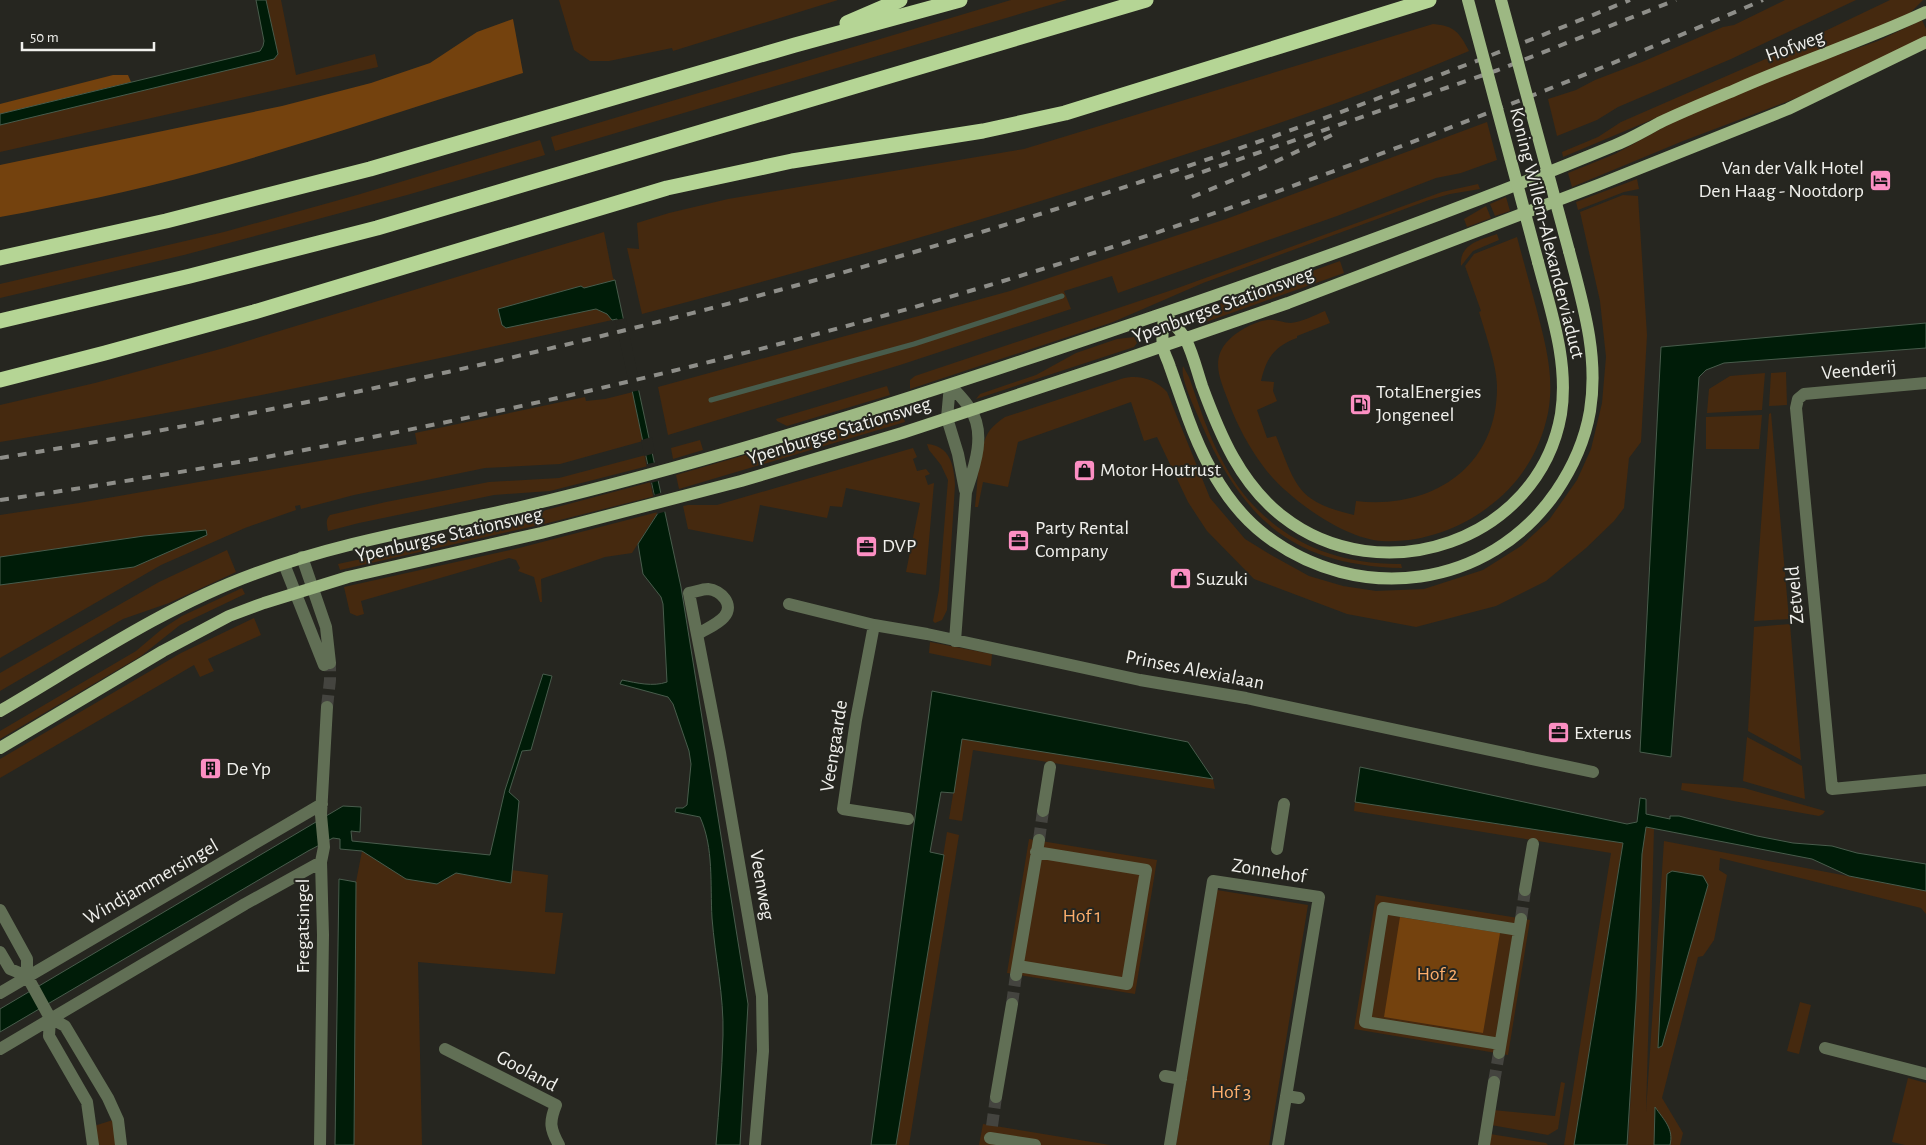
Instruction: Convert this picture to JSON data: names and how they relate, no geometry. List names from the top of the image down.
{
  "streets": {
    "main road": ["Hofweg", "Koning Willem-Alexanderviaduct", "Ypenburgse Stationsweg"],
    "street": [
      "Veenderij",
      "Zetveld",
      "Prinses Alexialaan",
      "Veengaarde",
      "Zonnehof",
      "Windjammersingel",
      "Veenweg",
      "Fregatsingel",
      "Gooland"
    ]
  },
  "crossings": [
    ["Hofweg", "Ypenburgse Stationsweg"],
    ["Koning Willem-Alexanderviaduct", "Ypenburgse Stationsweg"],
    ["Veenderij", "Zetveld"],
    ["Prinses Alexialaan", "Veengaarde"],
    ["Windjammersingel", "Fregatsingel"]
  ],
  "parks": ["Hof 1", "Hof 2", "Hof 3"],
  "places": {
    "hotel": ["Van der Valk Hotel Den Haag - Nootdorp"],
    "fuel station": ["TotalEnergies Jongeneel"],
    "shop": ["Motor Houtrust", "Suzuki"],
    "office": ["Party Rental Company", "DVP", "Exterus"],
    "building": ["De Yp"]
  },
  "scale_bar": "50 m"
}
